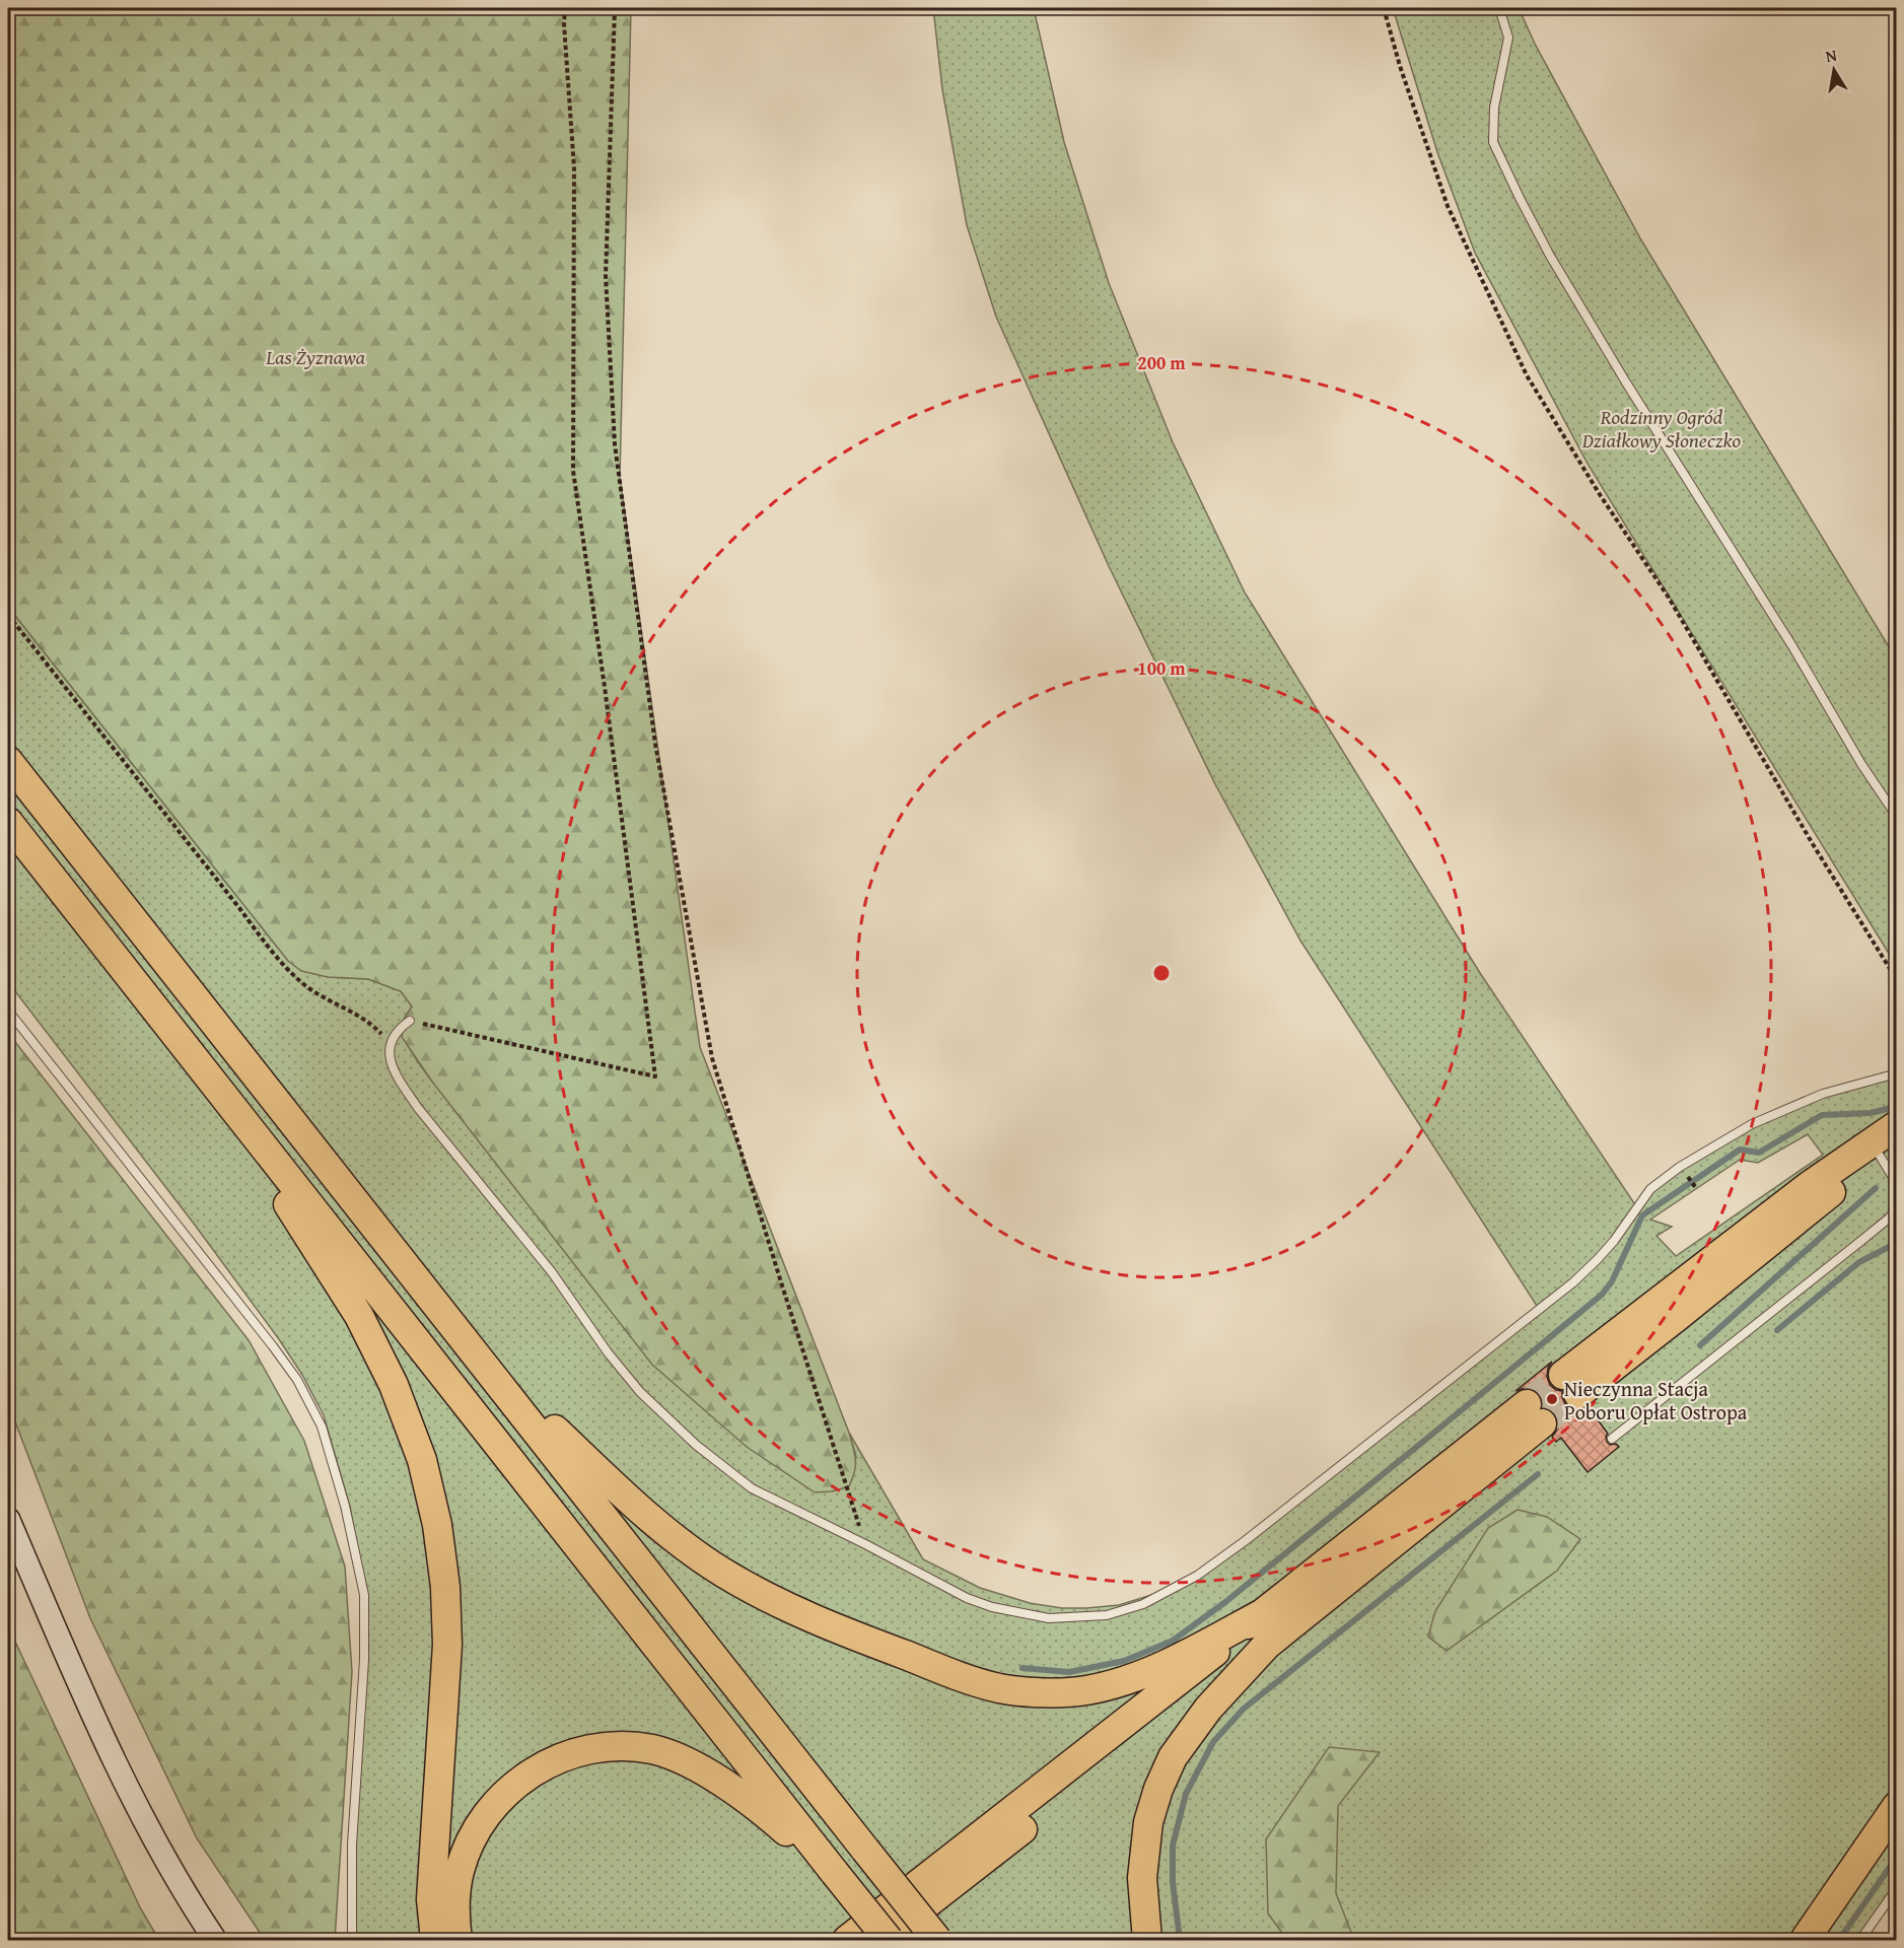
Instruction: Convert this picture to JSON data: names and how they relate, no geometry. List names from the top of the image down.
{
  "parks": ["Las Żyznawa", "Rodzinny Ogród Działkowy Słoneczko"],
  "places": ["Nieczynna Stacja Poboru Opłat Ostropa"],
  "north": "top",
  "rings": ["200 m", "100 m"]
}
